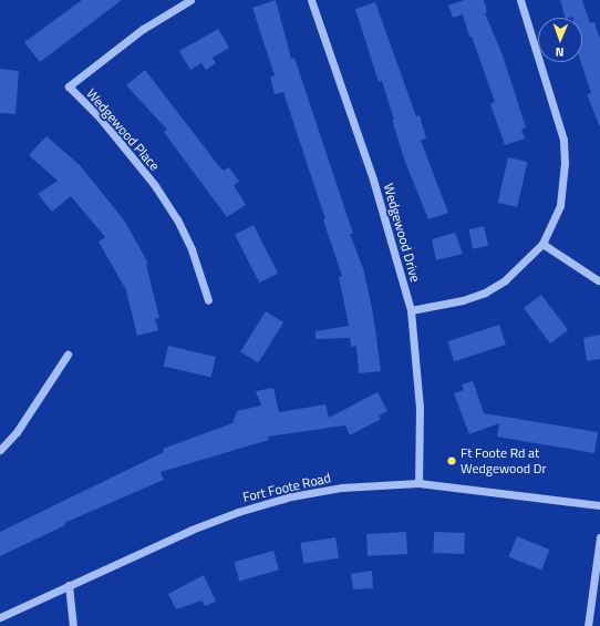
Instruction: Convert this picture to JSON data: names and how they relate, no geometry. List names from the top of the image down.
{
  "streets": {
    "street": ["Wedgewood Place", "Wedgewood Drive", "Fort Foote Road"]
  },
  "crossings": [
    ["Wedgewood Drive", "Fort Foote Road"]
  ],
  "places": ["Ft Foote Rd at Wedgewood Dr"],
  "north": "bottom"
}
